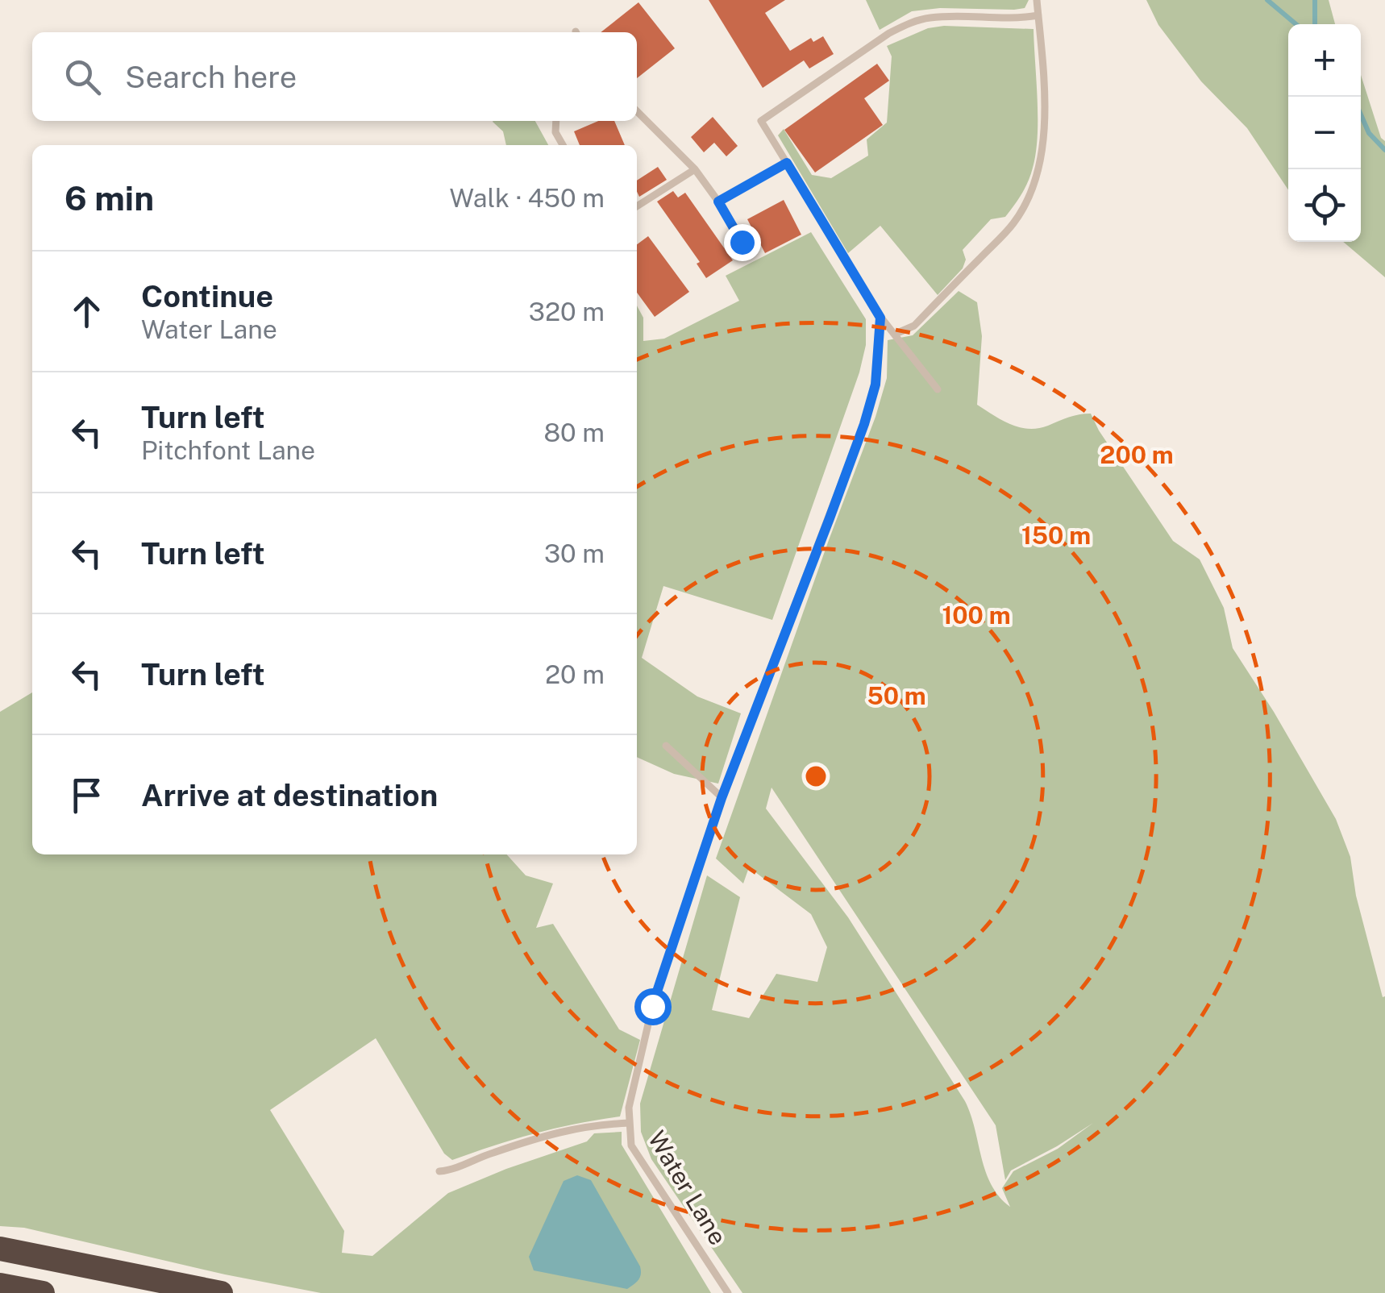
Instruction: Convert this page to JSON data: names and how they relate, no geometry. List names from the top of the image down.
{
  "streets": {
    "lane": ["Water Lane"]
  },
  "page": {
    "map_buttons": ["+", "−"],
    "search": "Search here",
    "heading": ["6 min", "Walk · 450 m"],
    "list": [
      ["Continue", "Water Lane", "320 m"],
      ["Turn left", "Pitchfont Lane", "80 m"],
      ["Turn left", "30 m"],
      ["Turn left", "20 m"],
      "Arrive at destination"
    ]
  },
  "rings": [
    "200 m",
    "150 m",
    "100 m",
    "50 m"
  ]
}
